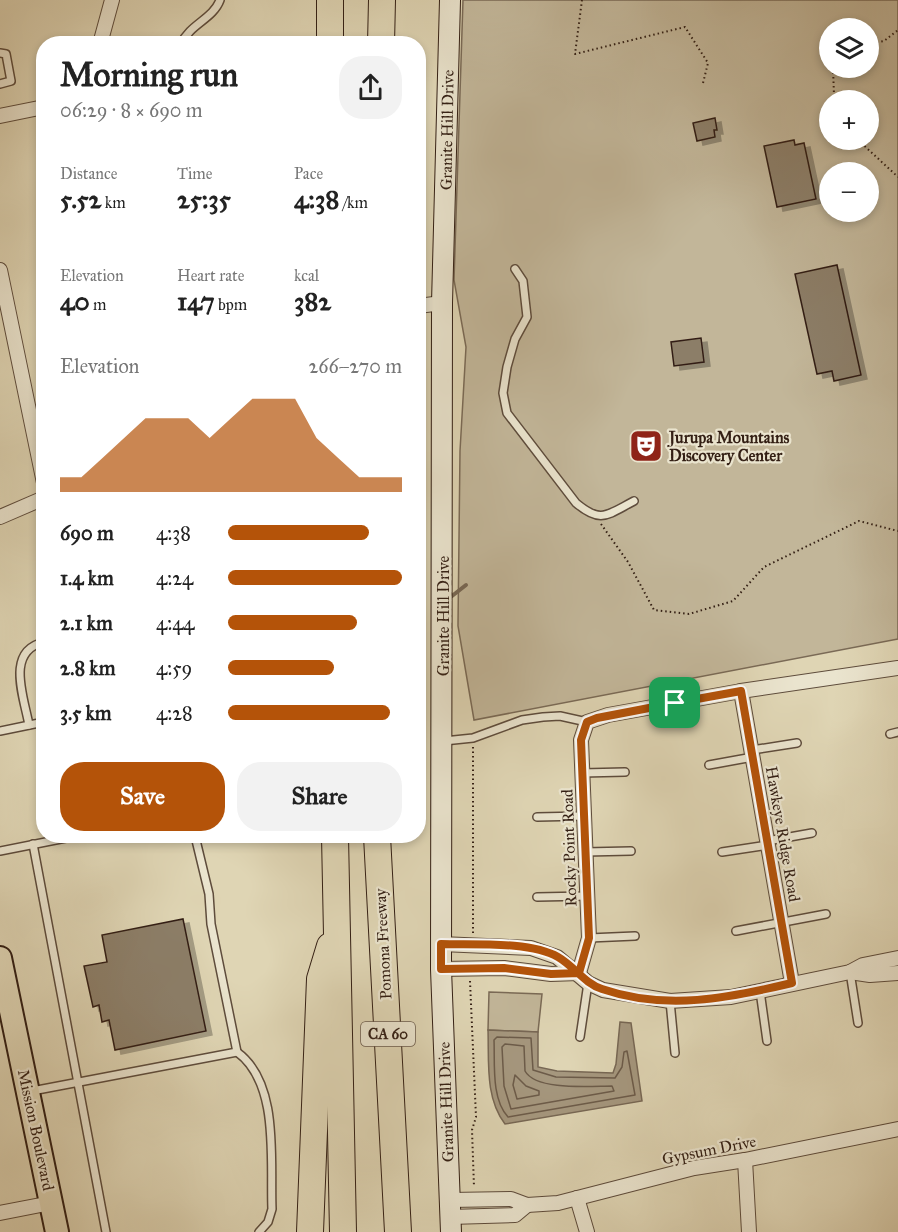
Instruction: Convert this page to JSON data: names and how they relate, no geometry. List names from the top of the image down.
{
  "streets": {
    "highway": ["Pomona Freeway", "CA 60"],
    "main road": ["Mission Boulevard"],
    "street": [
      "Granite Hill Drive",
      "Hawkeye Ridge Road",
      "Rocky Point Road",
      "Gypsum Drive"
    ]
  },
  "crossings": [
    ["Granite Hill Drive", "Gypsum Drive"]
  ],
  "places": {
    "theatre": ["Jurupa Mountains Discovery Center"]
  },
  "page": {
    "map_buttons": ["+", "−"],
    "heading": ["Morning run", "06:29 · 8 × 690 m"],
    "stats": [
      ["Distance", "5.52 km"],
      ["Time", "25:35"],
      ["Pace", "4:38 /km"],
      ["Elevation", "40 m"],
      ["Heart rate", "147 bpm"],
      ["kcal", "382"]
    ],
    "chart": ["Elevation", "266–270 m"],
    "list": [
      {
        "name": "690 m",
        "note": "4:38"
      },
      {
        "name": "1.4 km",
        "note": "4:24"
      },
      {
        "name": "2.1 km",
        "note": "4:44"
      },
      {
        "name": "2.8 km",
        "note": "4:59"
      },
      {
        "name": "3.5 km",
        "note": "4:28"
      }
    ],
    "buttons": ["Save", "Share"]
  }
}
